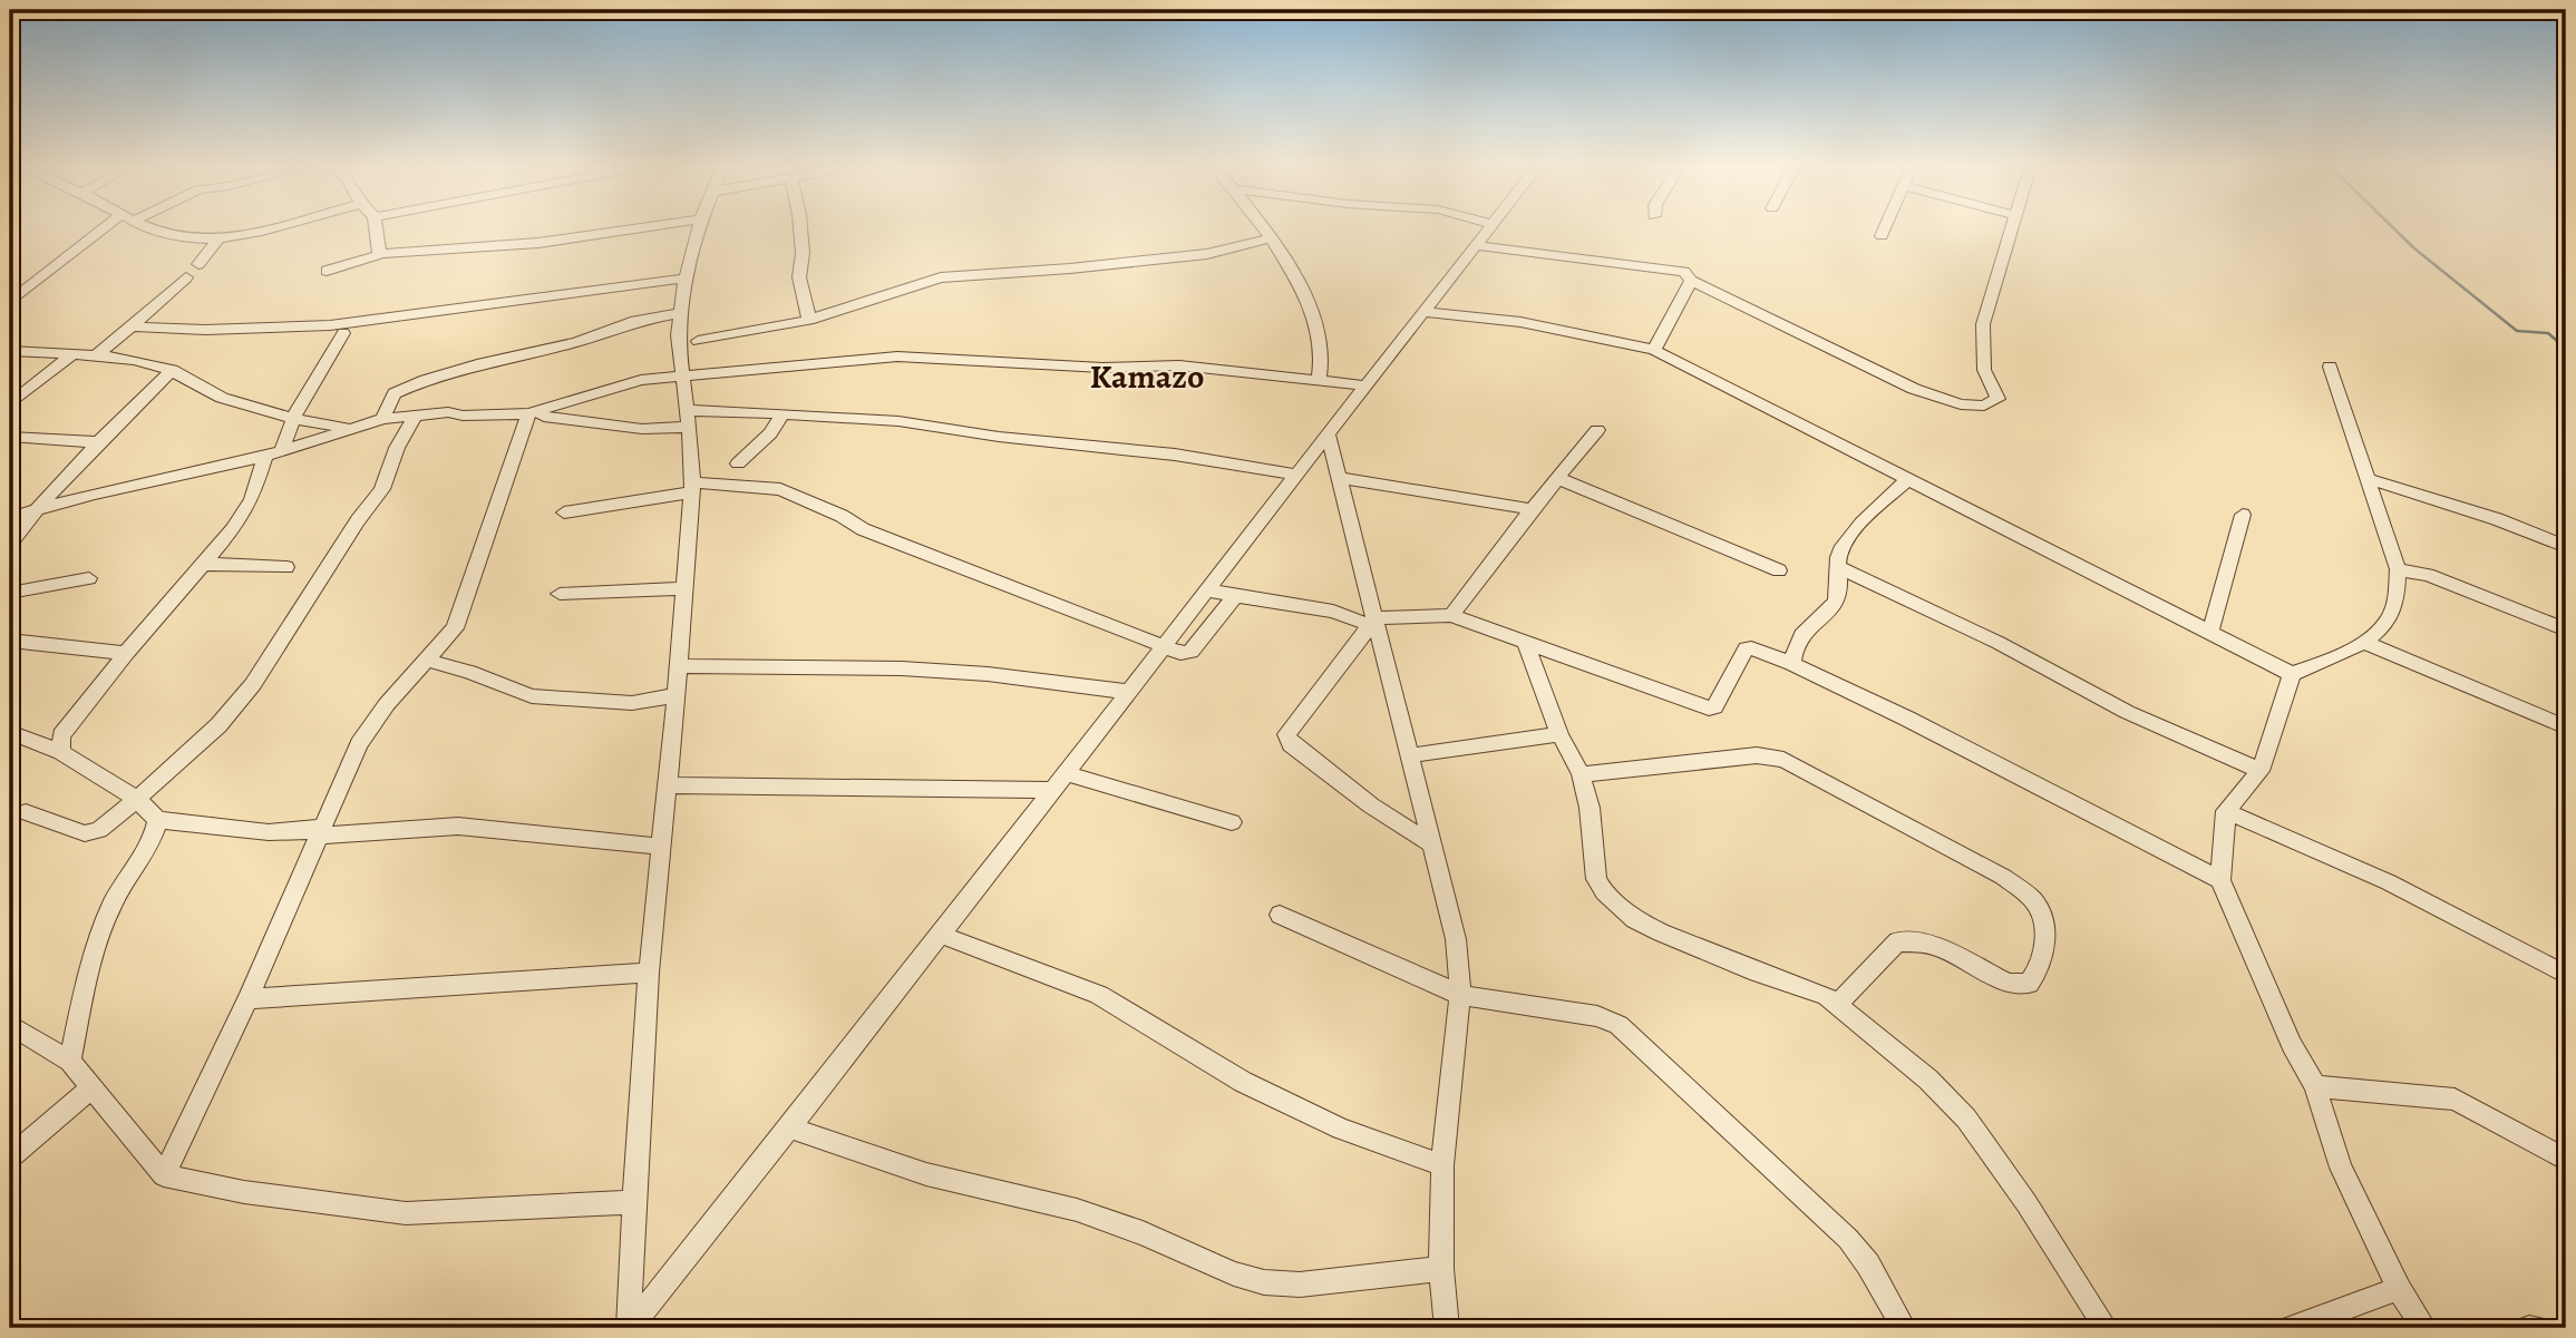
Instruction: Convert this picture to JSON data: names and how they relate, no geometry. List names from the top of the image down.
{
  "districts": ["Kamazo"]
}
